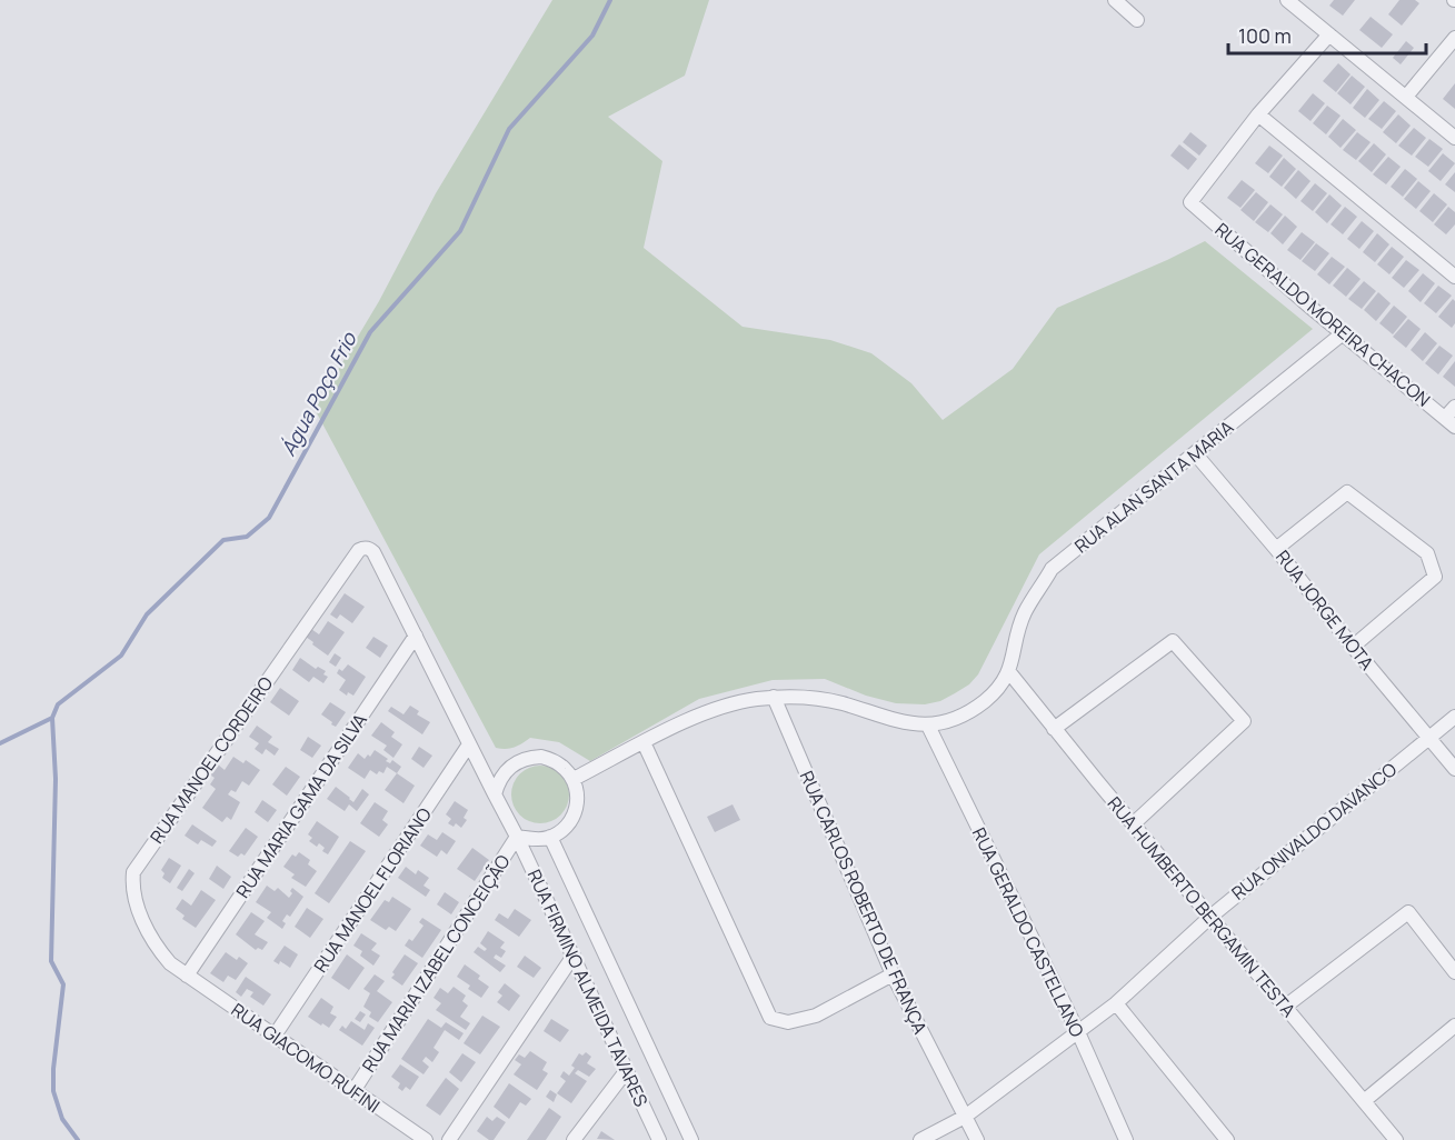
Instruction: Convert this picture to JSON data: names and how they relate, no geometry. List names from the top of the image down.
{
  "streets": {
    "street": [
      "RUA GERALDO MOREIRA CHACON",
      "RUA ALAN SANTA MARIA",
      "RUA JORGE MOTA",
      "RUA MANOEL CORDEIRO",
      "RUA MARIA GAMA DA SILVA",
      "RUA ONIVALDO DAVANCO",
      "RUA MANOEL FLORIANO",
      "RUA CARLOS ROBERTO DE FRANÇA",
      "RUA HUMBERTO BERGAMIN TESTA",
      "RUA GERALDO CASTELLANO",
      "RUA MARIA IZABEL CONCEIÇÃO",
      "RUA FIRMINO ALMEIDA TAVARES",
      "RUA GIACOMO RUFINI"
    ]
  },
  "crossings": [
    ["RUA GERALDO MOREIRA CHACON", "RUA ALAN SANTA MARIA"],
    ["RUA ALAN SANTA MARIA", "RUA JORGE MOTA"],
    ["RUA ALAN SANTA MARIA", "RUA HUMBERTO BERGAMIN TESTA"],
    ["RUA JORGE MOTA", "RUA ONIVALDO DAVANCO"],
    ["RUA MANOEL CORDEIRO", "RUA MARIA GAMA DA SILVA"],
    ["RUA MANOEL CORDEIRO", "RUA FIRMINO ALMEIDA TAVARES"],
    ["RUA MANOEL CORDEIRO", "RUA GIACOMO RUFINI"],
    ["RUA MARIA GAMA DA SILVA", "RUA FIRMINO ALMEIDA TAVARES"],
    ["RUA MARIA GAMA DA SILVA", "RUA GIACOMO RUFINI"],
    ["RUA ONIVALDO DAVANCO", "RUA CARLOS ROBERTO DE FRANÇA"],
    ["RUA ONIVALDO DAVANCO", "RUA HUMBERTO BERGAMIN TESTA"],
    ["RUA ONIVALDO DAVANCO", "RUA GERALDO CASTELLANO"],
    ["RUA MANOEL FLORIANO", "RUA FIRMINO ALMEIDA TAVARES"],
    ["RUA MANOEL FLORIANO", "RUA GIACOMO RUFINI"],
    ["RUA MARIA IZABEL CONCEIÇÃO", "RUA FIRMINO ALMEIDA TAVARES"],
    ["RUA MARIA IZABEL CONCEIÇÃO", "RUA GIACOMO RUFINI"]
  ],
  "water": ["Água Poço Frio"],
  "scale_bar": "100 m"
}
